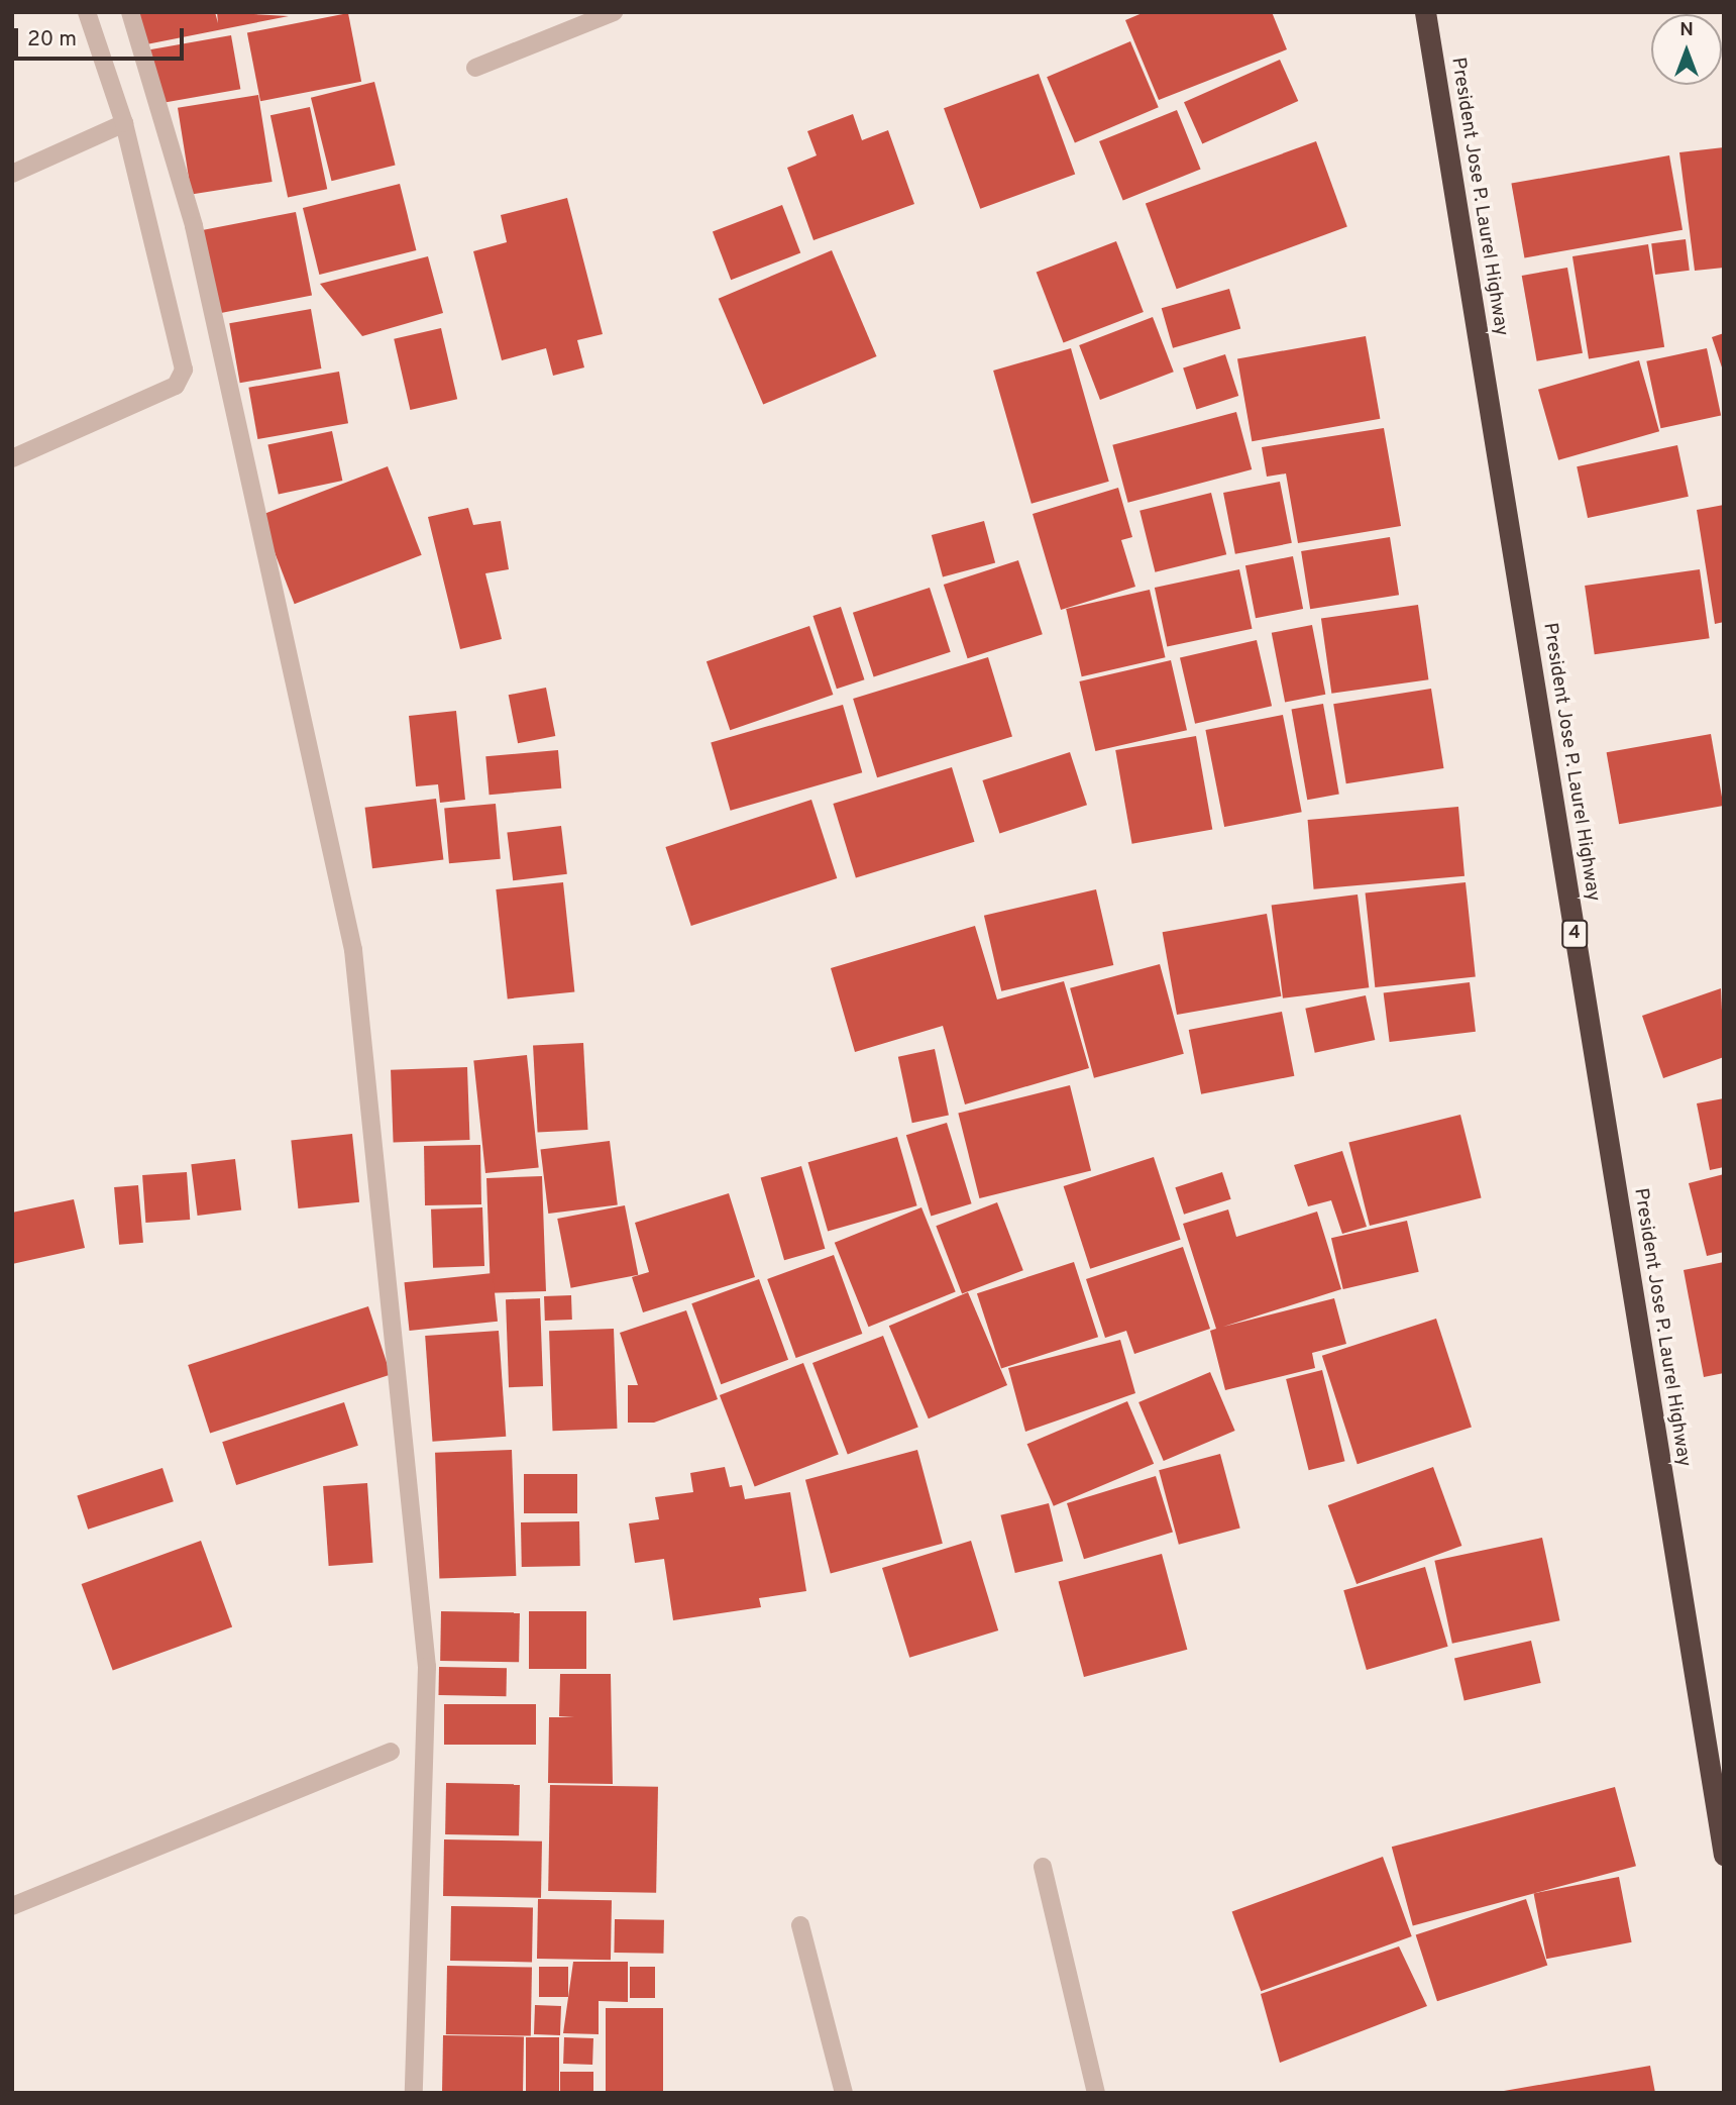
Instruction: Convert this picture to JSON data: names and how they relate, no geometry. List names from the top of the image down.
{
  "streets": {
    "highway": ["President Jose P. Laurel Highway", "4"]
  },
  "scale_bar": "20 m",
  "north": "top"
}
